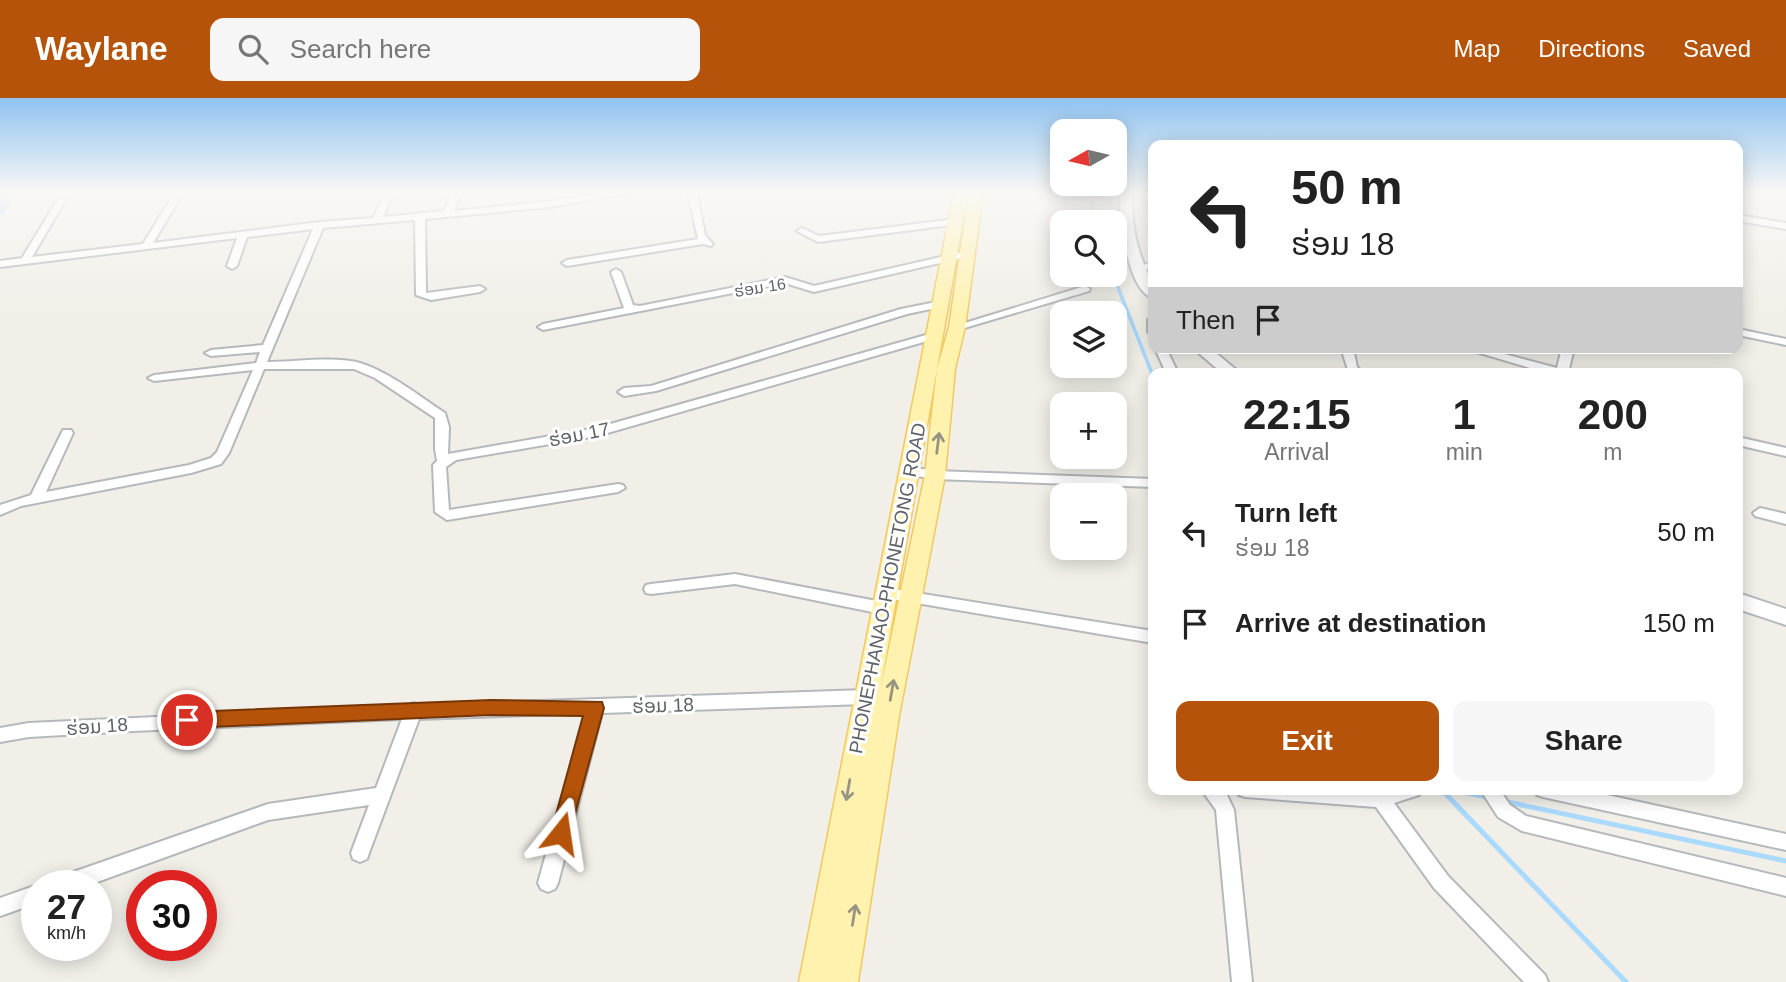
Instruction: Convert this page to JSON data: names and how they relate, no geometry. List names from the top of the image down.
{
  "streets": {
    "main road": ["PHONEPHANAO-PHONETONG ROAD"],
    "street": ["ຮ່ອມ 16", "ຮ່ອມ 17", "ຮ່ອມ 18"]
  },
  "crossings": [
    ["ຮ່ອມ 16", "PHONEPHANAO-PHONETONG ROAD"],
    ["ຮ່ອມ 17", "PHONEPHANAO-PHONETONG ROAD"],
    ["PHONEPHANAO-PHONETONG ROAD", "ຮ່ອມ 18"]
  ],
  "north": "left",
  "page": {
    "header": "Waylane",
    "search": "Search here",
    "nav": ["Map", "Directions", "Saved"],
    "map_buttons": ["+", "−"],
    "turn": ["50 m", "ຮ່ອມ 18"],
    "then": "Then",
    "eta": [
      "22:15",
      "Arrival",
      "1",
      "min",
      "200",
      "m"
    ],
    "list": [
      {
        "name": "Turn left",
        "note": "ຮ່ອມ 18",
        "value": "50 m"
      },
      {
        "name": "Arrive at destination",
        "value": "150 m"
      }
    ],
    "buttons": ["Exit", "Share"],
    "speed": "27 km/h",
    "limit": "30"
  }
}
